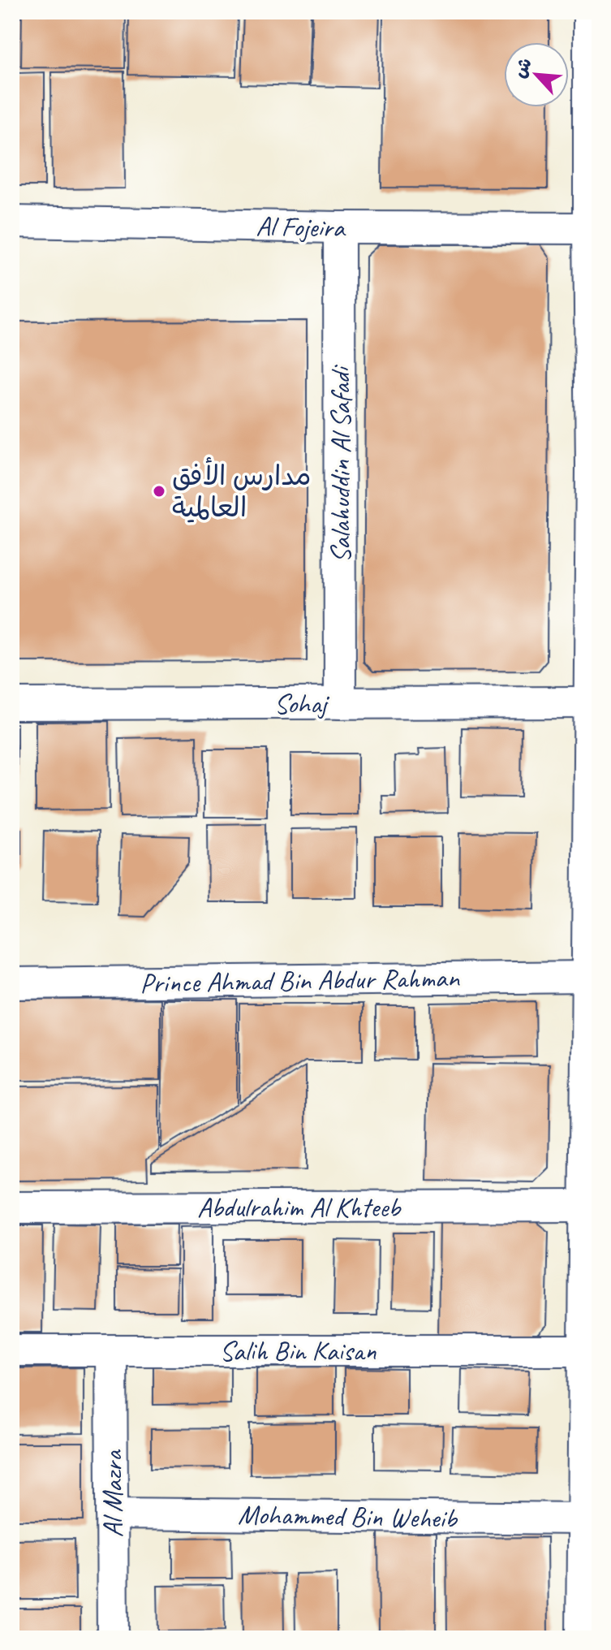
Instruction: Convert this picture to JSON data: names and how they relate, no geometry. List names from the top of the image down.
{
  "streets": {
    "street": [
      "Al Fojeira",
      "Salahuddin Al Safadi",
      "Sohaj",
      "Prince Ahmad Bin Abdur Rahman",
      "Abdulrahim Al Khteeb",
      "Salih Bin Kaisan",
      "Al Mazra",
      "Mohammed Bin Weheib"
    ]
  },
  "crossings": [
    ["Al Fojeira", "Salahuddin Al Safadi"],
    ["Salahuddin Al Safadi", "Sohaj"],
    ["Salih Bin Kaisan", "Al Mazra"],
    ["Al Mazra", "Mohammed Bin Weheib"]
  ],
  "places": ["مدارس الأفق العالمية"],
  "north": "top left"
}
